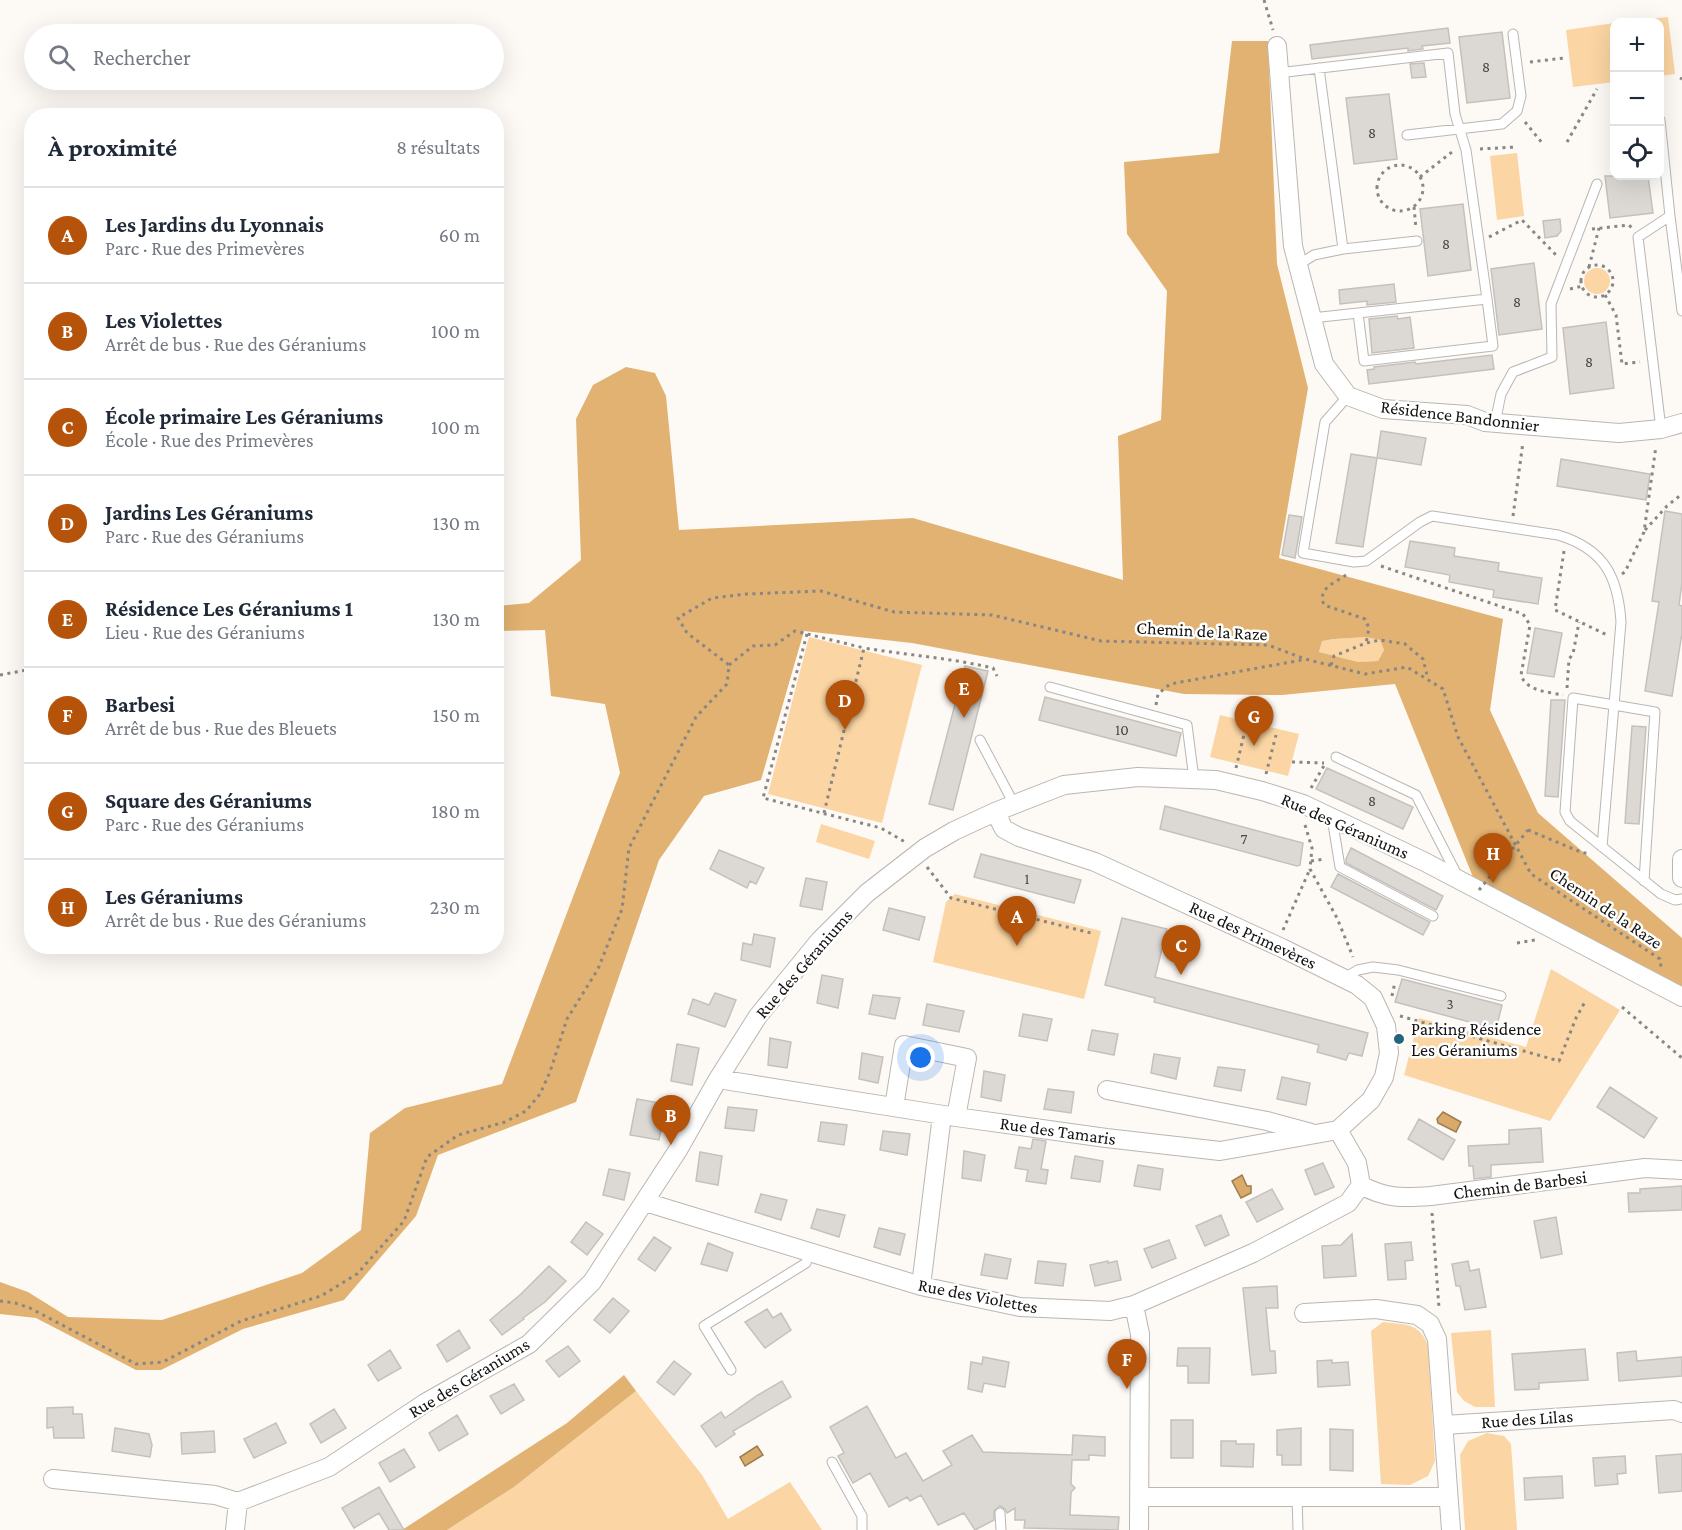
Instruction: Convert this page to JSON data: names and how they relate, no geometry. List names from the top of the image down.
{
  "streets": {
    "street": [
      "Résidence Bandonnier",
      "Rue des Géraniums",
      "Rue des Primevères",
      "Rue des Tamaris",
      "Chemin de Barbesi",
      "Rue des Violettes",
      "Rue des Lilas"
    ],
    "path": ["Chemin de la Raze"]
  },
  "crossings": [
    ["Chemin de la Raze", "Rue des Géraniums"],
    ["Rue des Géraniums", "Rue des Primevères"],
    ["Rue des Géraniums", "Rue des Tamaris"],
    ["Rue des Géraniums", "Rue des Violettes"],
    ["Rue des Primevères", "Rue des Tamaris"],
    ["Chemin de Barbesi", "Rue des Violettes"]
  ],
  "places": ["Parking Résidence Les Géraniums"],
  "house_numbers": [
    "8",
    "8",
    "8",
    "8",
    "8",
    "10",
    "8",
    "7",
    "1",
    "3"
  ],
  "page": {
    "map_buttons": ["+", "−"],
    "search": "Rechercher",
    "heading": ["À proximité", "8 résultats"],
    "list": [
      {
        "mark": "A",
        "name": "Les Jardins du Lyonnais",
        "note": "Parc · Rue des Primevères",
        "value": "60 m"
      },
      {
        "mark": "B",
        "name": "Les Violettes",
        "note": "Arrêt de bus · Rue des Géraniums",
        "value": "100 m"
      },
      {
        "mark": "C",
        "name": "École primaire Les Géraniums",
        "note": "École · Rue des Primevères",
        "value": "100 m"
      },
      {
        "mark": "D",
        "name": "Jardins Les Géraniums",
        "note": "Parc · Rue des Géraniums",
        "value": "130 m"
      },
      {
        "mark": "E",
        "name": "Résidence Les Géraniums 1",
        "note": "Lieu · Rue des Géraniums",
        "value": "130 m"
      },
      {
        "mark": "F",
        "name": "Barbesi",
        "note": "Arrêt de bus · Rue des Bleuets",
        "value": "150 m"
      },
      {
        "mark": "G",
        "name": "Square des Géraniums",
        "note": "Parc · Rue des Géraniums",
        "value": "180 m"
      },
      {
        "mark": "H",
        "name": "Les Géraniums",
        "note": "Arrêt de bus · Rue des Géraniums",
        "value": "230 m"
      }
    ],
    "pins": [
      "E",
      "D",
      "G",
      "H",
      "A",
      "C",
      "B",
      "F"
    ]
  }
}
